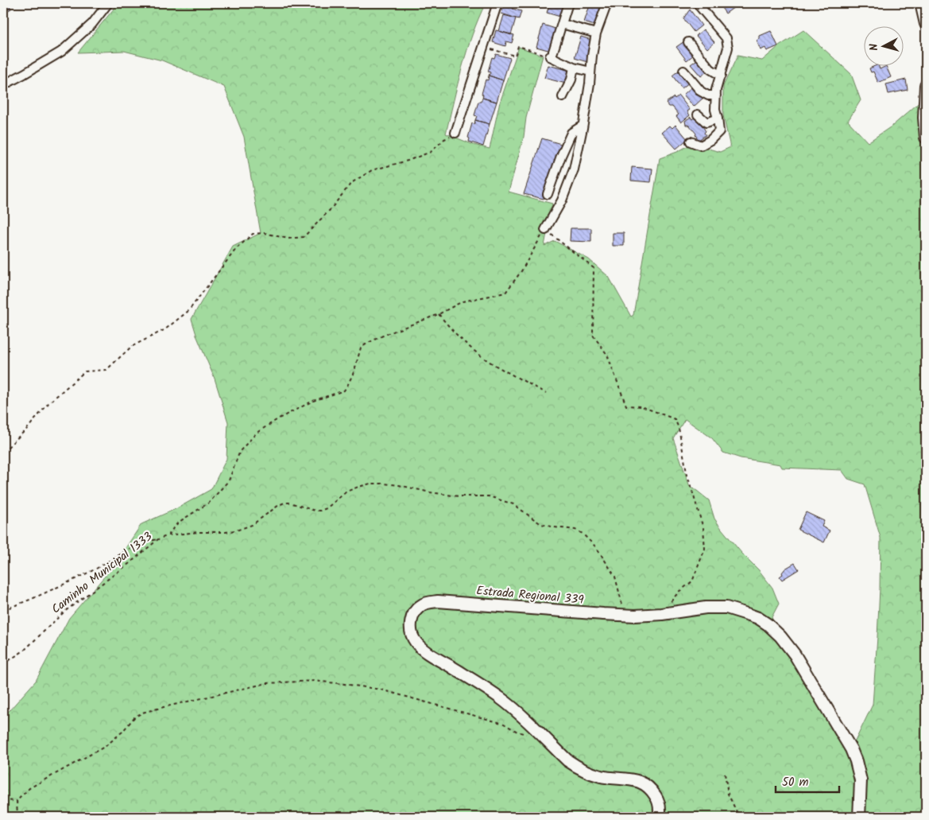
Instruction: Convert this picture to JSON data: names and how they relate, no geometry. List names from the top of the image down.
{
  "streets": {
    "main road": ["Estrada Regional 339"],
    "path": ["Caminho Municipal 1333"]
  },
  "crossings": [
    ["Caminho Municipal 1333", "Estrada Regional 339"]
  ],
  "scale_bar": "50 m",
  "north": "left"
}
